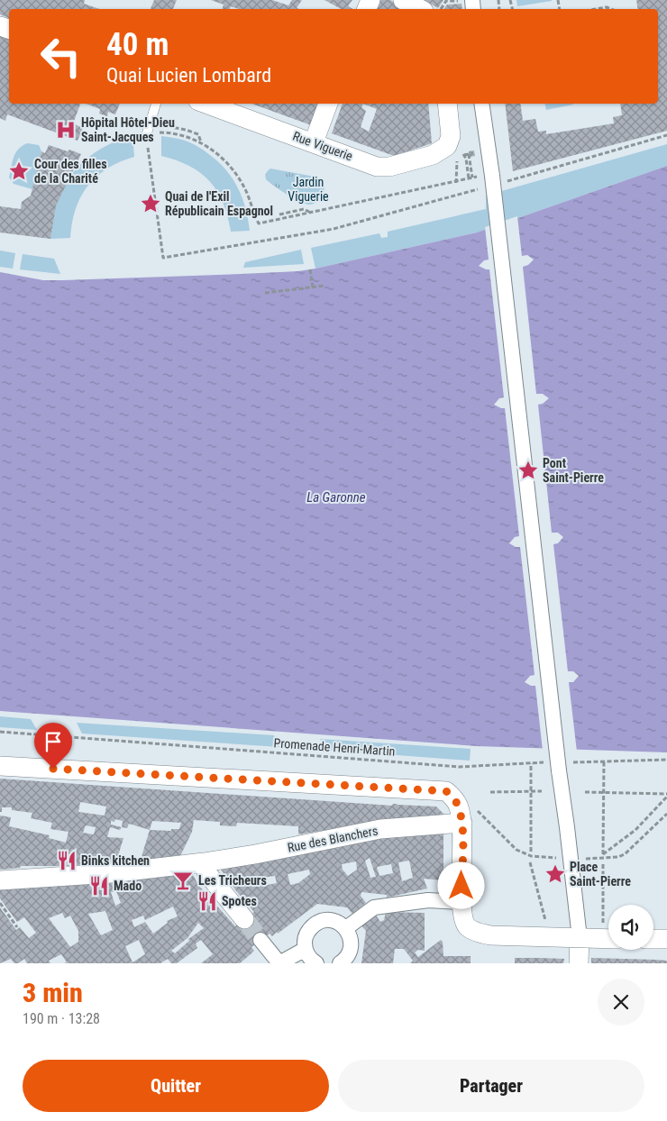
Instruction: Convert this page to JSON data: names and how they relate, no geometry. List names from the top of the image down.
{
  "streets": {
    "street": ["Rue Viguerie", "Rue des Blanchers"],
    "path": ["Promenade Henri-Martin"]
  },
  "water": ["La Garonne"],
  "parks": ["Jardin Viguerie"],
  "places": {
    "hospital": ["Hôpital Hôtel-Dieu Saint-Jacques"],
    "place": [
      "Cour des filles de la Charité",
      "Quai de l'Exil Républicain Espagnol",
      "Pont Saint-Pierre",
      "Place Saint-Pierre"
    ],
    "restaurant": ["Binks kitchen", "Mado", "Spotes"],
    "bar": ["Les Tricheurs"]
  },
  "page": {
    "turn": ["40 m", "Quai Lucien Lombard"],
    "heading": ["3 min", "190 m · 13:28"],
    "buttons": ["Quitter", "Partager"]
  }
}
